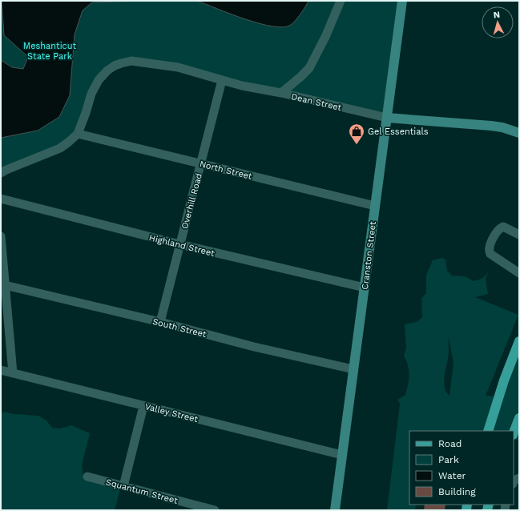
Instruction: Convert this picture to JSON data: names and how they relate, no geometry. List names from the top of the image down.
{
  "streets": {
    "street": [
      "Dean Street",
      "North Street",
      "Overhill Road",
      "Highland Street",
      "Cranston Street",
      "South Street",
      "Valley Street",
      "Squantum Street"
    ]
  },
  "crossings": [
    ["Dean Street", "North Street"],
    ["Dean Street", "Overhill Road"],
    ["Dean Street", "Cranston Street"],
    ["North Street", "Overhill Road"],
    ["North Street", "Cranston Street"],
    ["Overhill Road", "Highland Street"],
    ["Overhill Road", "South Street"],
    ["Highland Street", "Cranston Street"],
    ["Cranston Street", "South Street"],
    ["Cranston Street", "Valley Street"]
  ],
  "parks": ["Meshanticut State Park"],
  "places": {
    "shop": ["Gel Essentials"]
  },
  "legend": [
    "Road",
    "Park",
    "Water",
    "Building"
  ],
  "north": "top"
}
